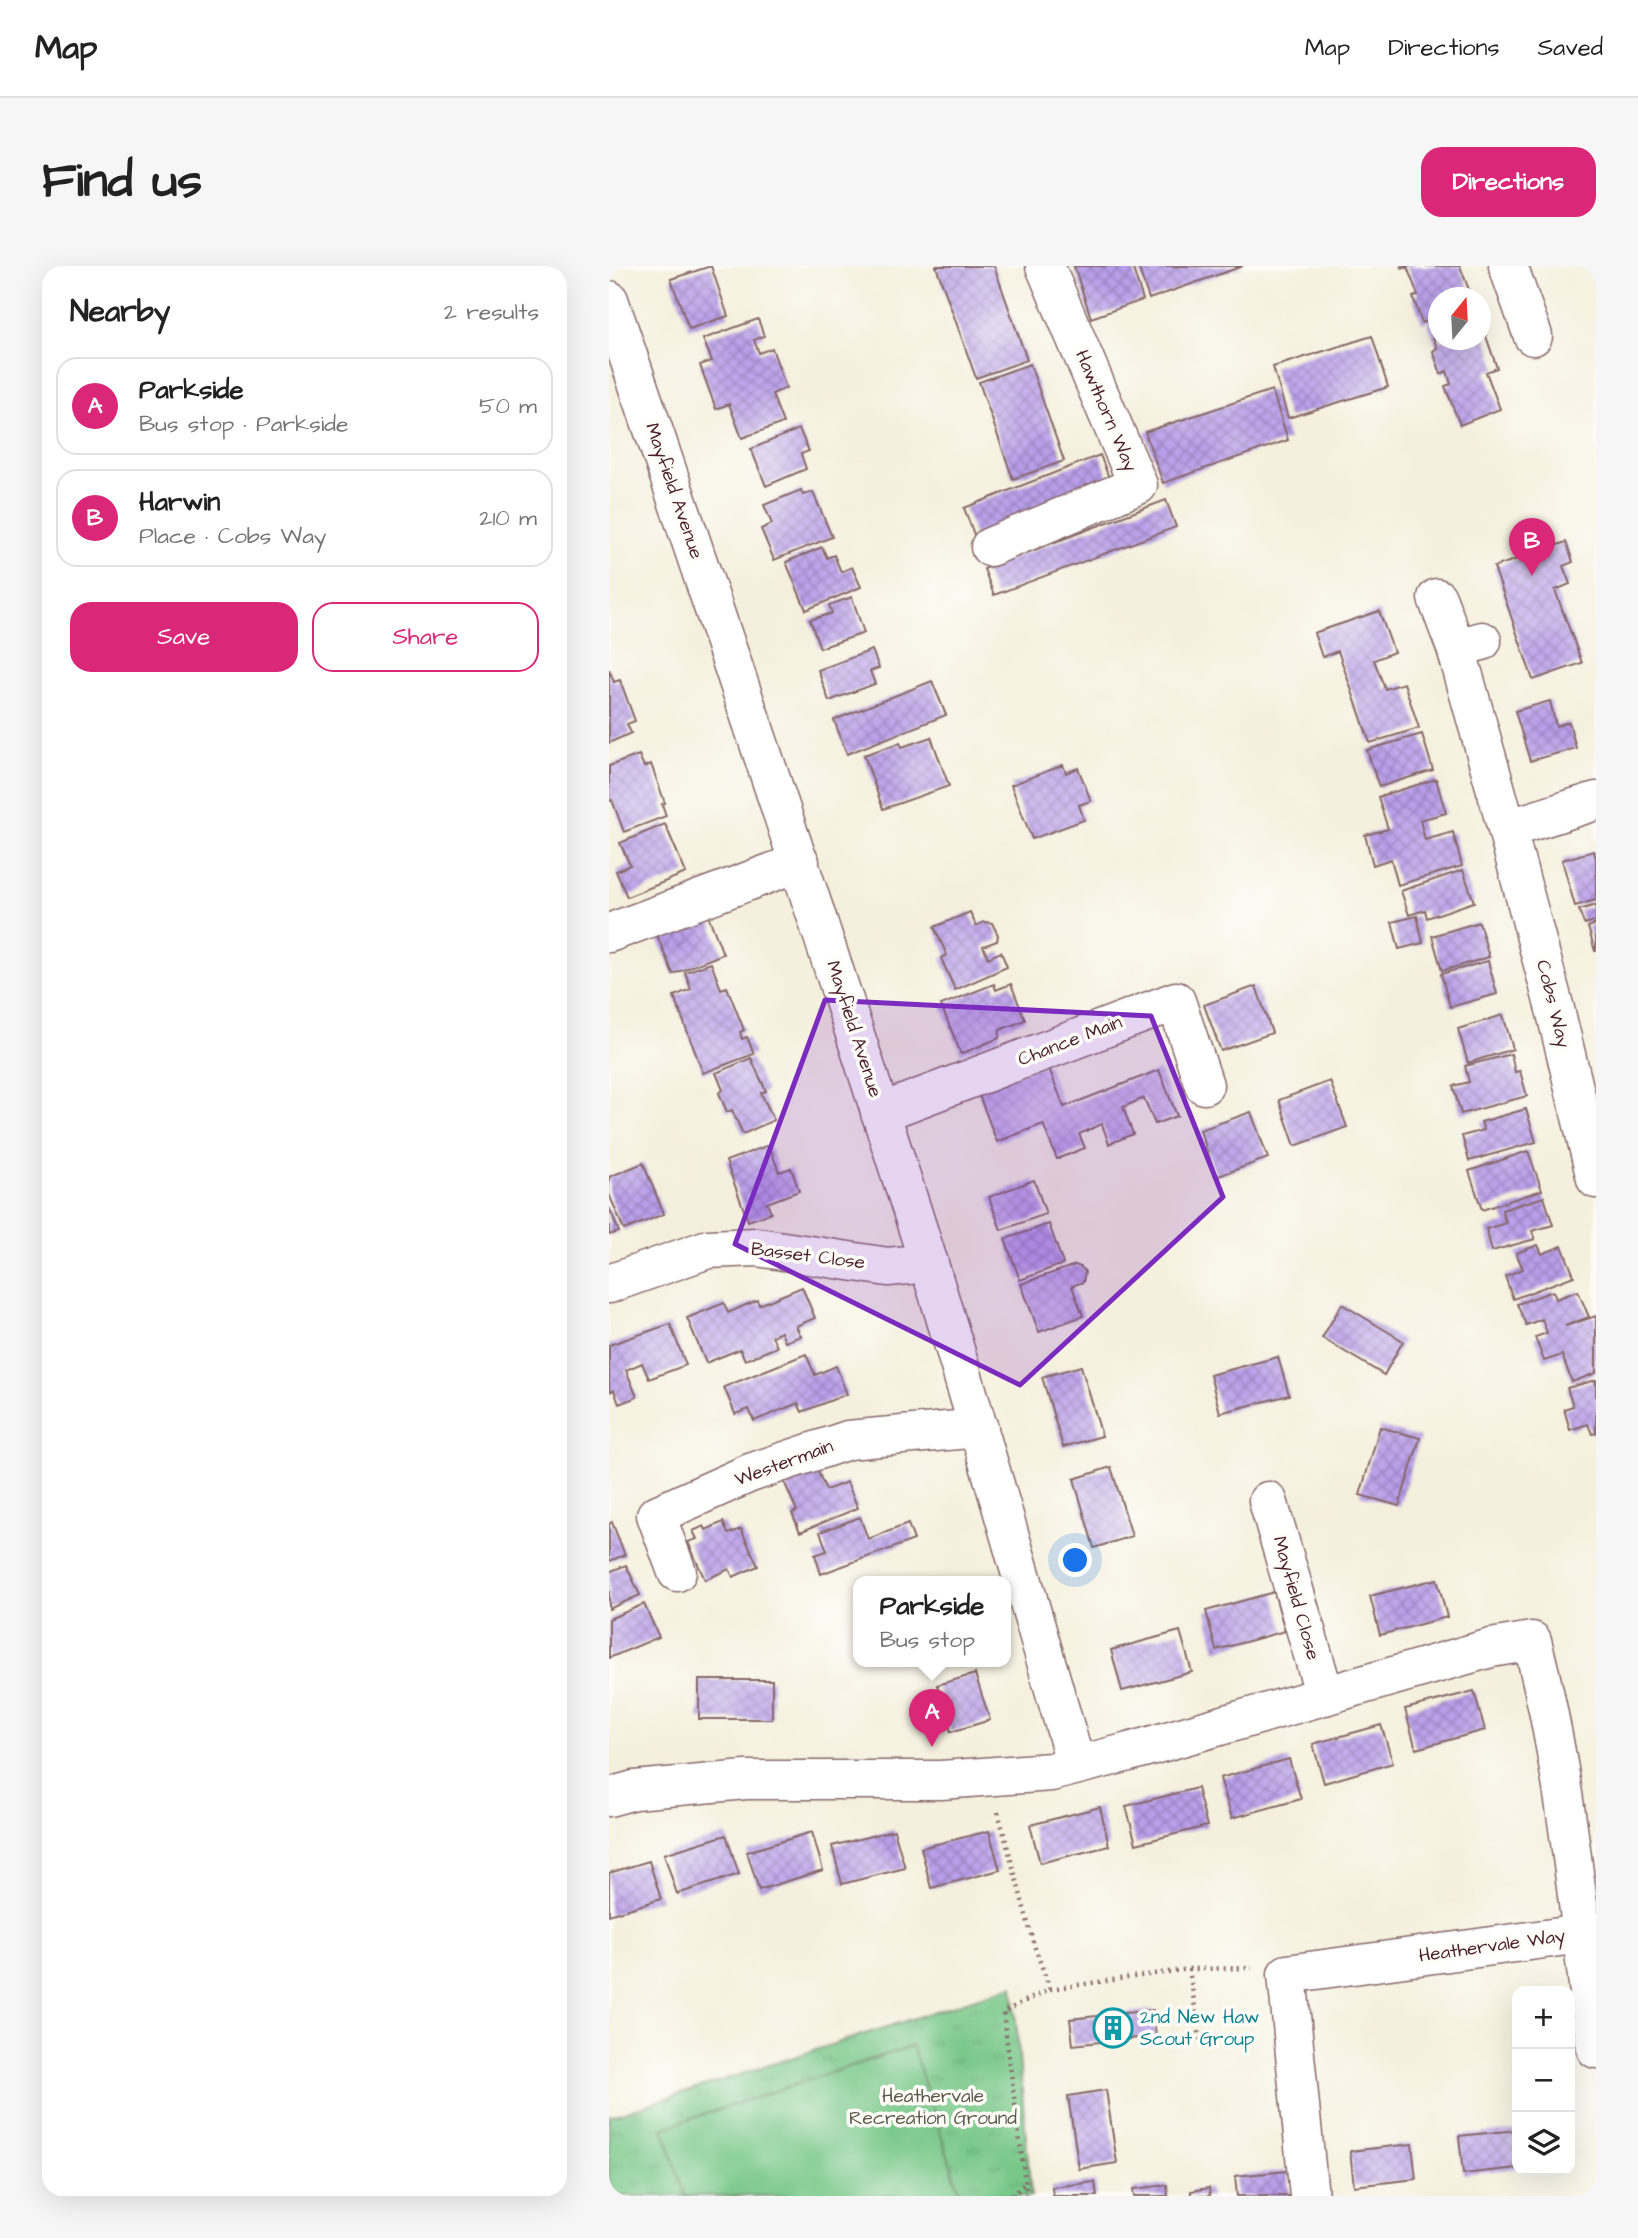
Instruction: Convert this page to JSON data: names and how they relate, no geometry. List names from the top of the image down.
{
  "streets": {
    "street": [
      "Hawthorn Way",
      "Mayfield Avenue",
      "Cobs Way",
      "Chance Main",
      "Basset Close",
      "Westermain",
      "Mayfield Close",
      "Heathervale Way"
    ]
  },
  "crossings": [
    ["Mayfield Avenue", "Chance Main"],
    ["Mayfield Avenue", "Basset Close"],
    ["Mayfield Avenue", "Westermain"],
    ["Mayfield Close", "Heathervale Way"]
  ],
  "parks": ["Heathervale Recreation Ground"],
  "places": {
    "building": ["2nd New Haw Scout Group"]
  },
  "north": "top",
  "page": {
    "header": "Map",
    "nav": ["Map", "Directions", "Saved"],
    "buttons": [
      "Directions",
      ["Save", "Share"]
    ],
    "title": "Find us",
    "heading": ["Nearby", "2 results"],
    "list": [
      {
        "mark": "A",
        "name": "Parkside",
        "note": "Bus stop · Parkside",
        "value": "50 m"
      },
      {
        "mark": "B",
        "name": "Harwin",
        "note": "Place · Cobs Way",
        "value": "210 m"
      }
    ],
    "pins": ["B", "A"],
    "popup": ["Parkside", "Bus stop"],
    "map_buttons": ["+", "−"]
  }
}
